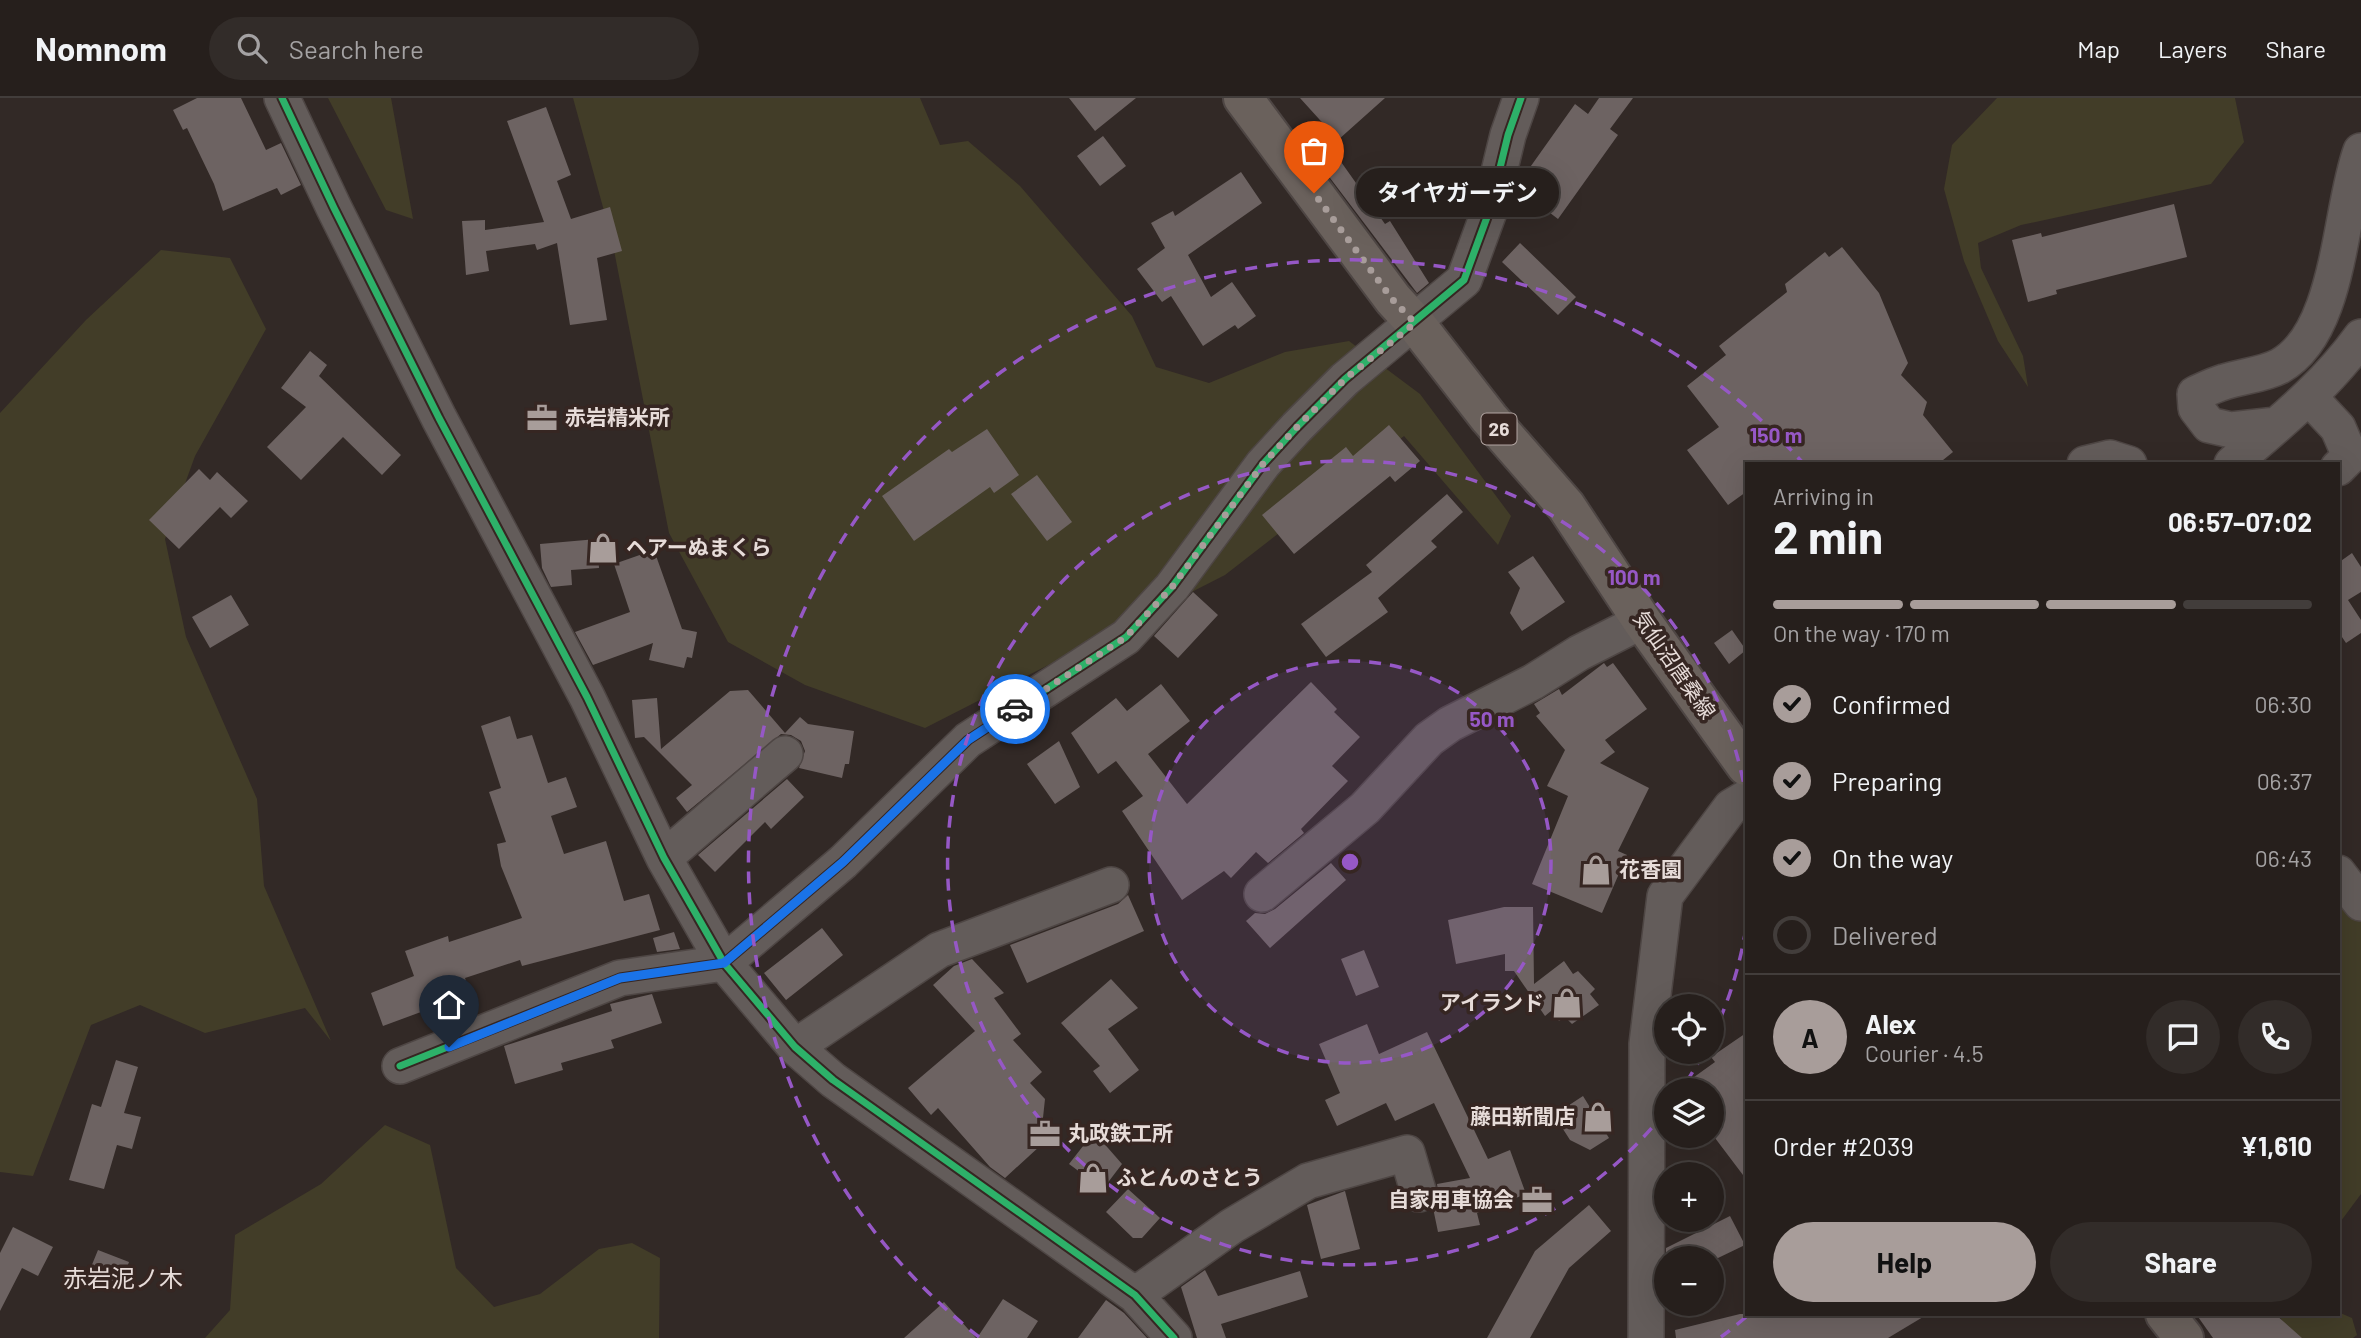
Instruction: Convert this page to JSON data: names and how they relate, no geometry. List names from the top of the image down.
{
  "streets": {
    "main road": ["26", "気仙沼唐桑線"]
  },
  "districts": ["赤岩泥ノ木"],
  "places": {
    "other": ["タイヤガーデン"],
    "office": ["赤岩精米所", "丸政鉄工所", "自家用車協会"],
    "shop": [
      "ヘアーぬまくら",
      "花香園",
      "アイランド",
      "藤田新聞店",
      "ふとんのさとう"
    ]
  },
  "page": {
    "header": "Nomnom",
    "search": "Search here",
    "nav": ["Map", "Layers", "Share"],
    "bubble": "タイヤガーデン",
    "heading": ["2 min", "Arriving in", "06:57–07:02"],
    "panel": [
      "Alex",
      "Courier · 4.5",
      "Order #2039",
      "¥1,610"
    ],
    "bar": "On the way · 170 m",
    "list": [
      ["Confirmed", "06:30"],
      ["Preparing", "06:37"],
      ["On the way", "06:43"],
      "Delivered"
    ],
    "map_buttons": ["+", "−"],
    "round": "A",
    "buttons": ["Help", "Share"]
  },
  "rings": ["150 m", "100 m", "50 m"]
}
